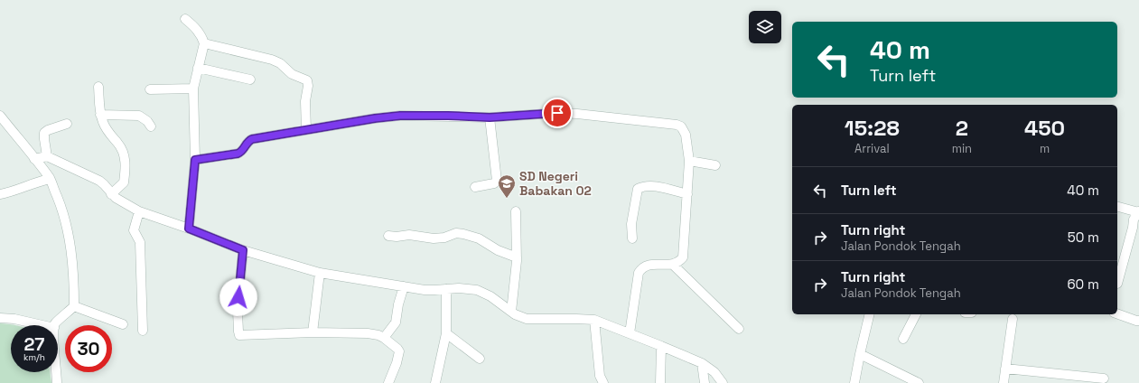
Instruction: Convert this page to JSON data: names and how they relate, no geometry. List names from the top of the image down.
{
  "places": {
    "school or university": ["SD Negeri Babakan 02"]
  },
  "page": {
    "turn": ["40 m", "Turn left"],
    "eta": [
      "15:28",
      "Arrival",
      "2",
      "min",
      "450",
      "m"
    ],
    "list": [
      {
        "name": "Turn left",
        "value": "40 m"
      },
      {
        "name": "Turn right",
        "note": "Jalan Pondok Tengah",
        "value": "50 m"
      },
      {
        "name": "Turn right",
        "note": "Jalan Pondok Tengah",
        "value": "60 m"
      }
    ],
    "speed": "27 km/h",
    "limit": "30"
  }
}
